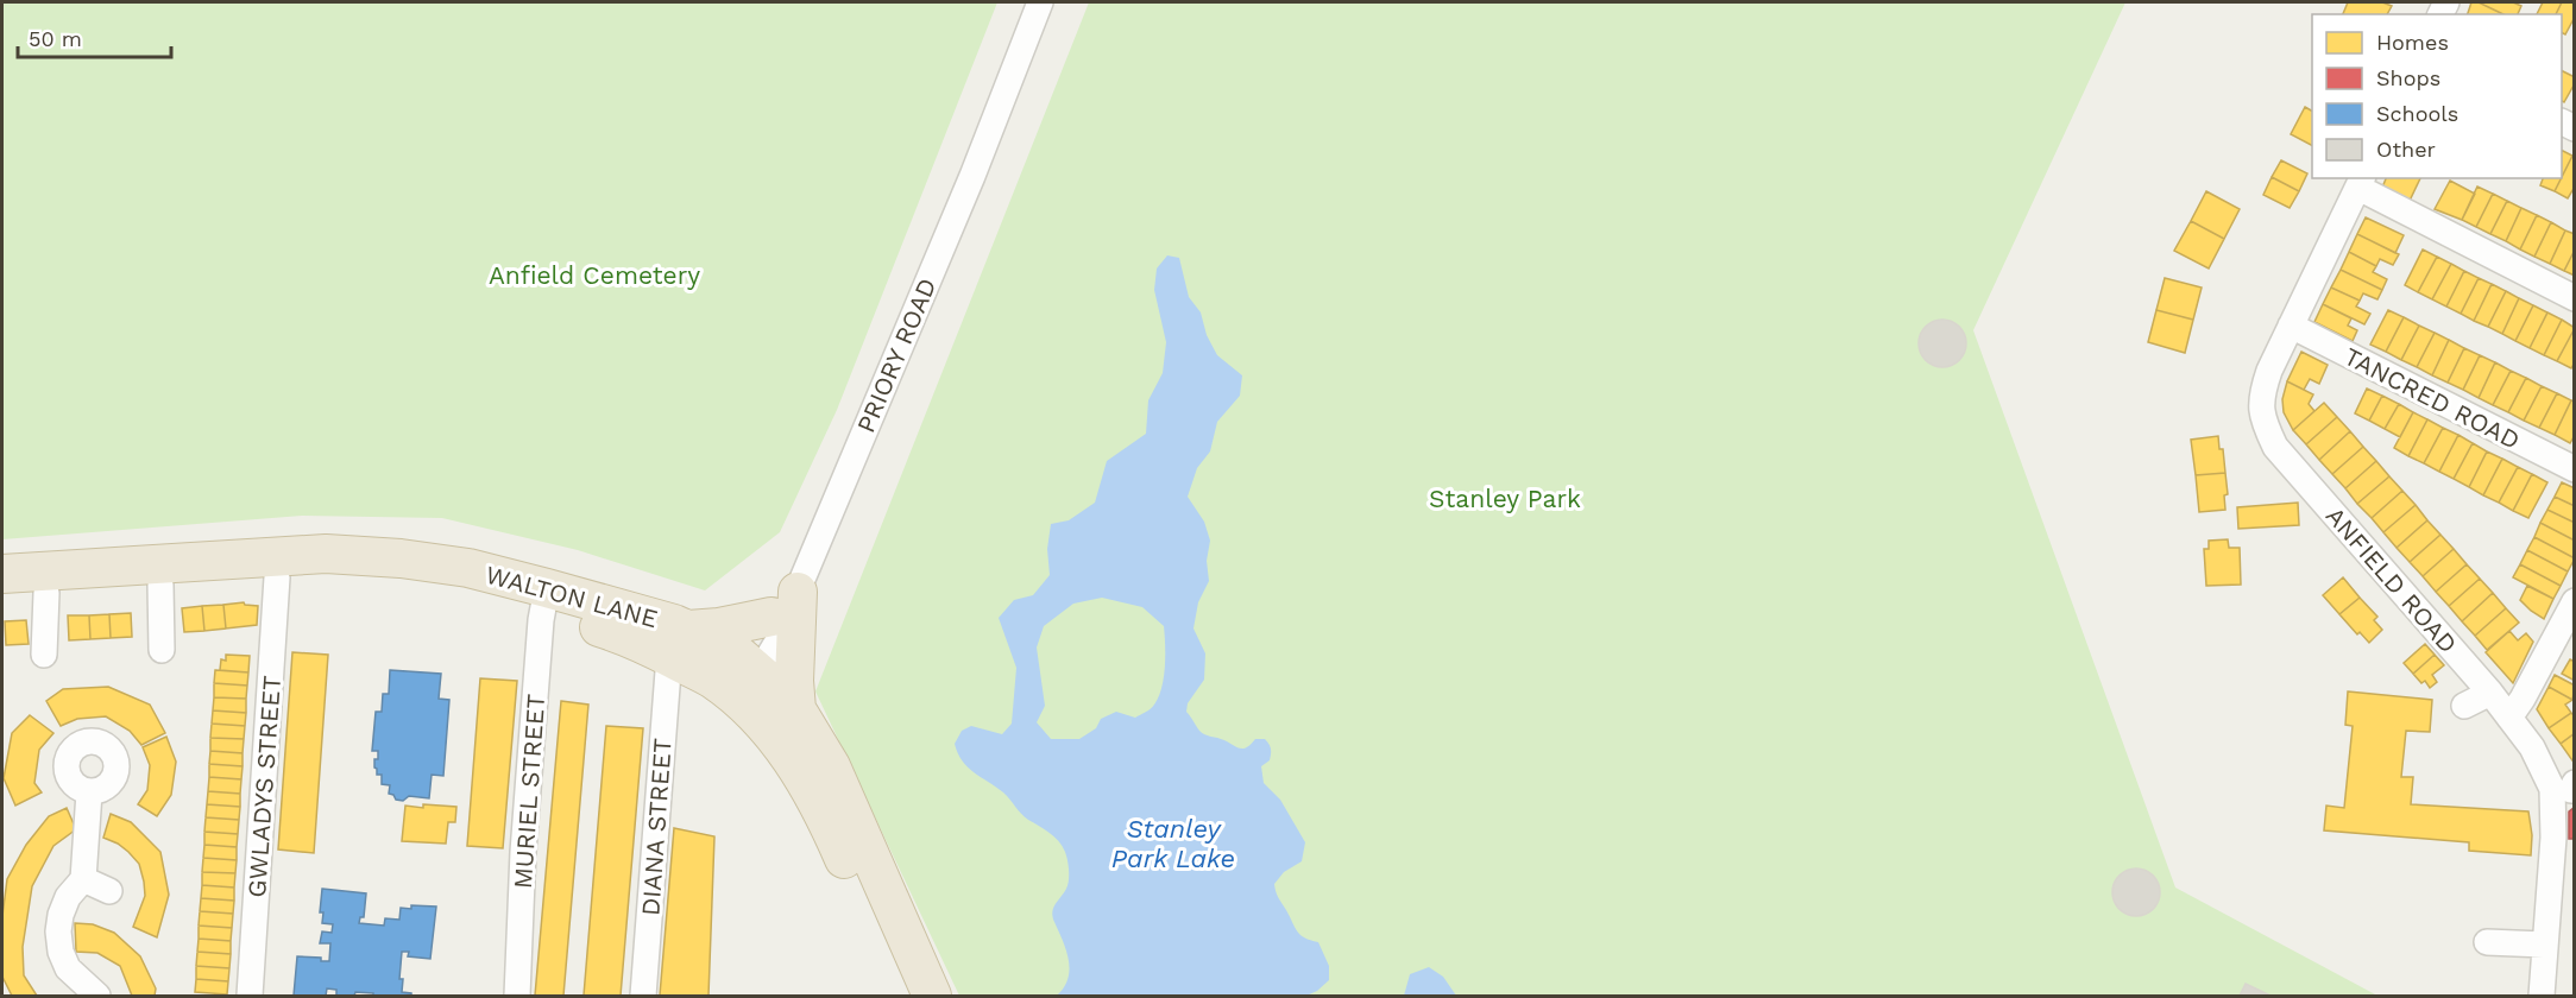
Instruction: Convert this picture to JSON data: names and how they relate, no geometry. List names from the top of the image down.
{
  "streets": {
    "highway": ["WALTON LANE"],
    "street": [
      "PRIORY ROAD",
      "TANCRED ROAD",
      "ANFIELD ROAD",
      "GWLADYS STREET",
      "MURIEL STREET",
      "DIANA STREET"
    ]
  },
  "crossings": [
    ["PRIORY ROAD", "WALTON LANE"],
    ["TANCRED ROAD", "ANFIELD ROAD"],
    ["WALTON LANE", "GWLADYS STREET"],
    ["WALTON LANE", "MURIEL STREET"],
    ["WALTON LANE", "DIANA STREET"]
  ],
  "water": ["Stanley Park Lake"],
  "parks": ["Anfield Cemetery", "Stanley Park"],
  "legend": [
    "Homes",
    "Shops",
    "Schools",
    "Other"
  ],
  "scale_bar": "50 m"
}
